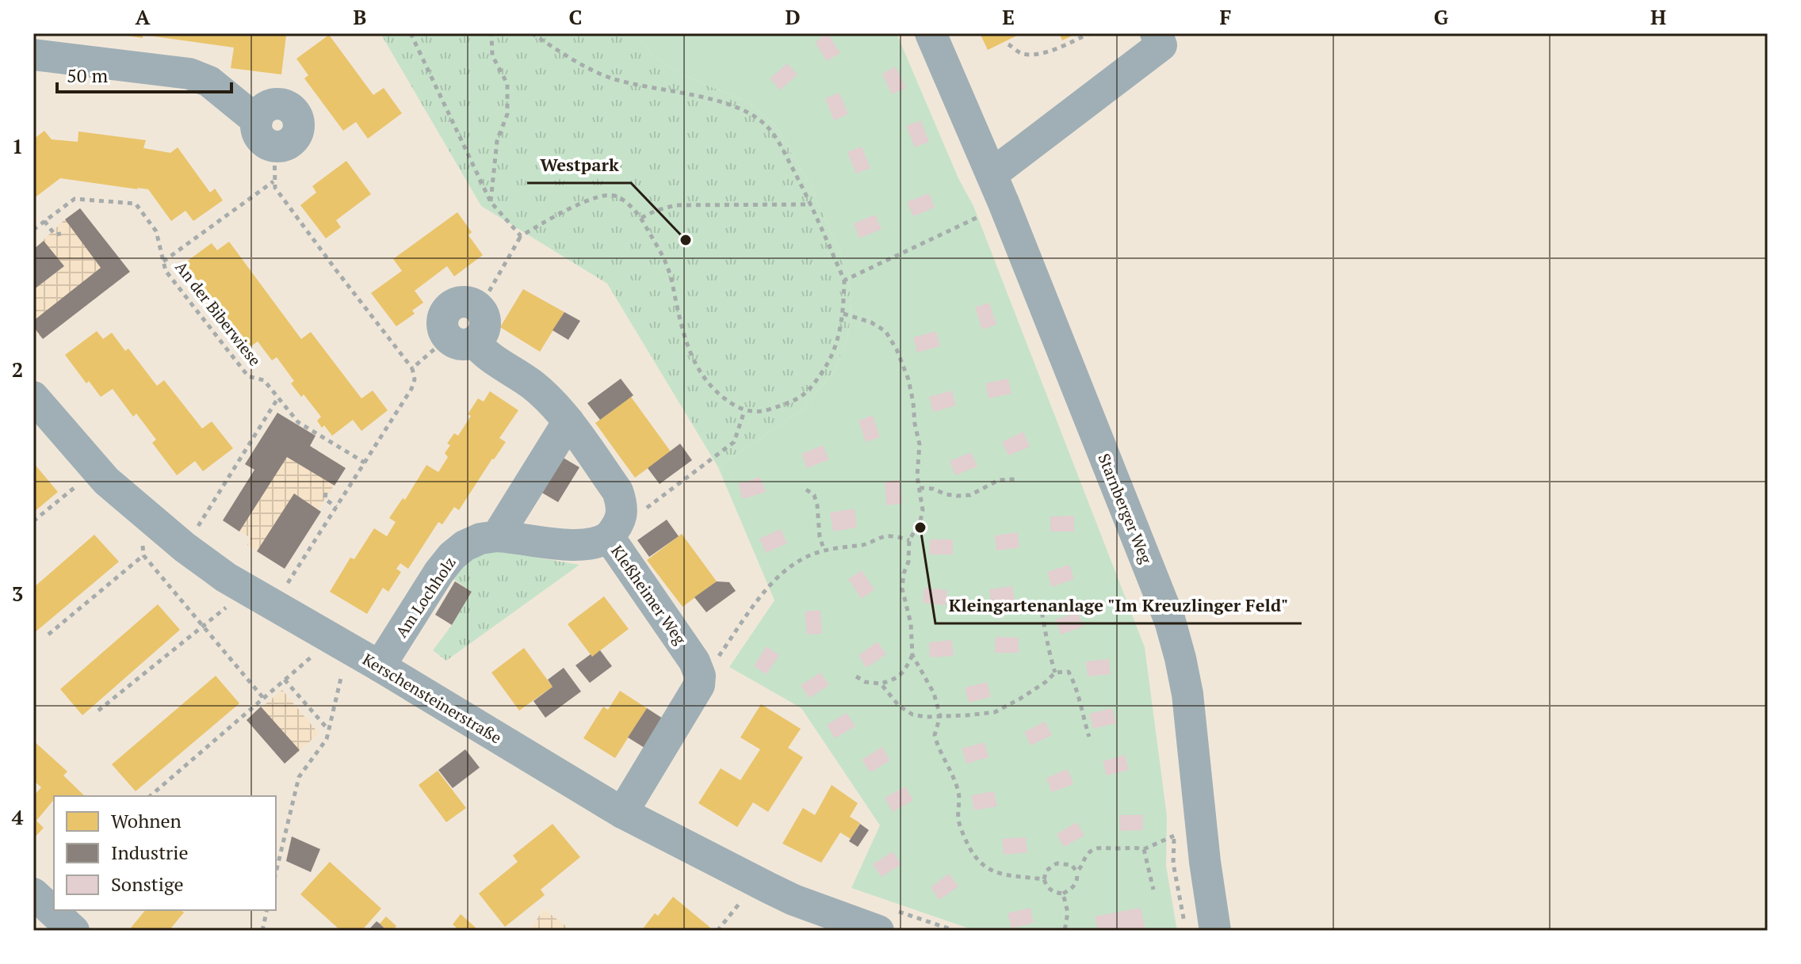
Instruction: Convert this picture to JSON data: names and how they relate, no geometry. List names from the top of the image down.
{
  "streets": {
    "street": [
      "Starnberger Weg",
      "Kleßheimer Weg",
      "Am Lochholz",
      "Kerschensteinerstraße"
    ],
    "path": ["An der Biberwiese"]
  },
  "crossings": [
    ["Am Lochholz", "Kerschensteinerstraße"]
  ],
  "places": ["Westpark", "Kleingartenanlage \"Im Kreuzlinger Feld\""],
  "legend": ["Wohnen", "Industrie", "Sonstige"],
  "scale_bar": "50 m",
  "grid": {
    "columns": [
      "A",
      "B",
      "C",
      "D",
      "E",
      "F",
      "G",
      "H"
    ],
    "rows": [
      "1",
      "2",
      "3",
      "4"
    ]
  }
}
